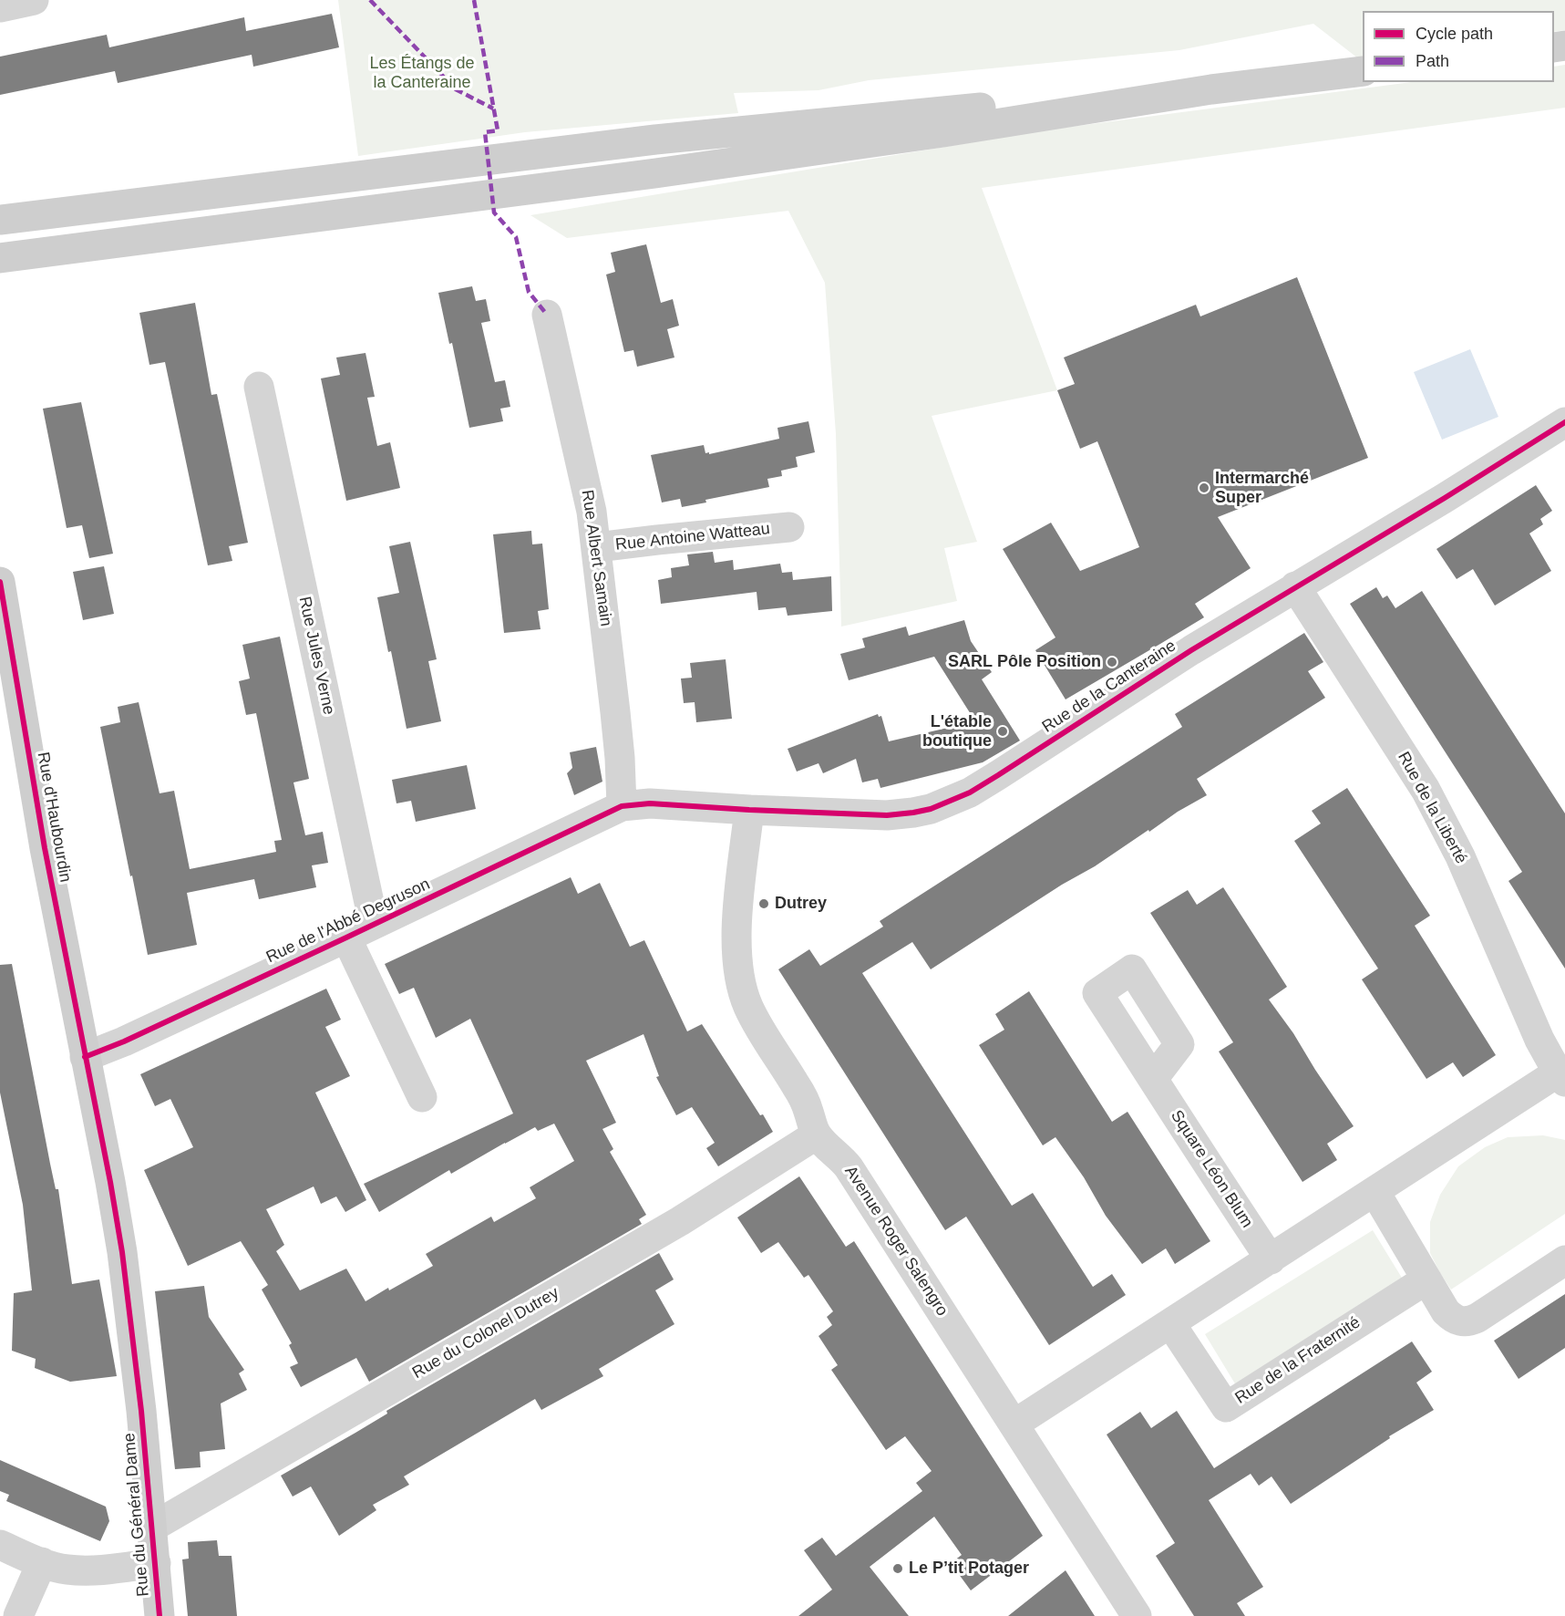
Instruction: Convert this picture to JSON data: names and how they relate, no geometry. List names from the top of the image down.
{
  "streets": {
    "main road": ["Rue d'Haubourdin", "Rue du Général Dame"],
    "street": [
      "Rue Antoine Watteau",
      "Rue Albert Samain",
      "Rue Jules Verne",
      "Rue de la Canteraine",
      "Rue de la Liberté",
      "Rue de l'Abbé Degruson",
      "Square Léon Blum",
      "Avenue Roger Salengro",
      "Rue du Colonel Dutrey",
      "Rue de la Fraternité"
    ]
  },
  "crossings": [
    ["Rue Antoine Watteau", "Rue Albert Samain"],
    ["Rue Albert Samain", "Rue de la Canteraine"],
    ["Rue Albert Samain", "Rue de l'Abbé Degruson"],
    ["Rue Jules Verne", "Rue de l'Abbé Degruson"],
    ["Rue de la Canteraine", "Rue de la Liberté"],
    ["Rue de la Canteraine", "Rue de l'Abbé Degruson"],
    ["Rue de la Canteraine", "Avenue Roger Salengro"],
    ["Rue d'Haubourdin", "Rue de l'Abbé Degruson"],
    ["Rue d'Haubourdin", "Rue du Général Dame"],
    ["Avenue Roger Salengro", "Rue du Colonel Dutrey"],
    ["Rue du Colonel Dutrey", "Rue du Général Dame"]
  ],
  "parks": ["Les Étangs de la Canteraine"],
  "places": [
    "Intermarché Super",
    "SARL Pôle Position",
    "L'étable boutique",
    "Dutrey",
    "Le P’tit Potager"
  ],
  "legend": ["Cycle path", "Path"]
}
